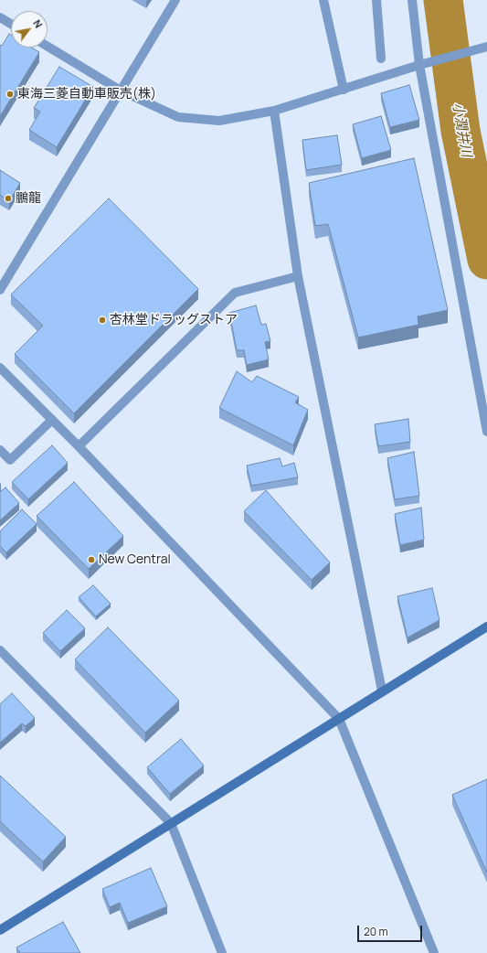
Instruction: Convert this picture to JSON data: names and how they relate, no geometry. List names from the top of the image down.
{
  "water": ["小潤井川"],
  "places": [
    "東海三菱自動車販売(株)",
    "鵬龍",
    "杏林堂ドラッグストア",
    "New Central"
  ],
  "scale_bar": "20 m",
  "north": "top right"
}
